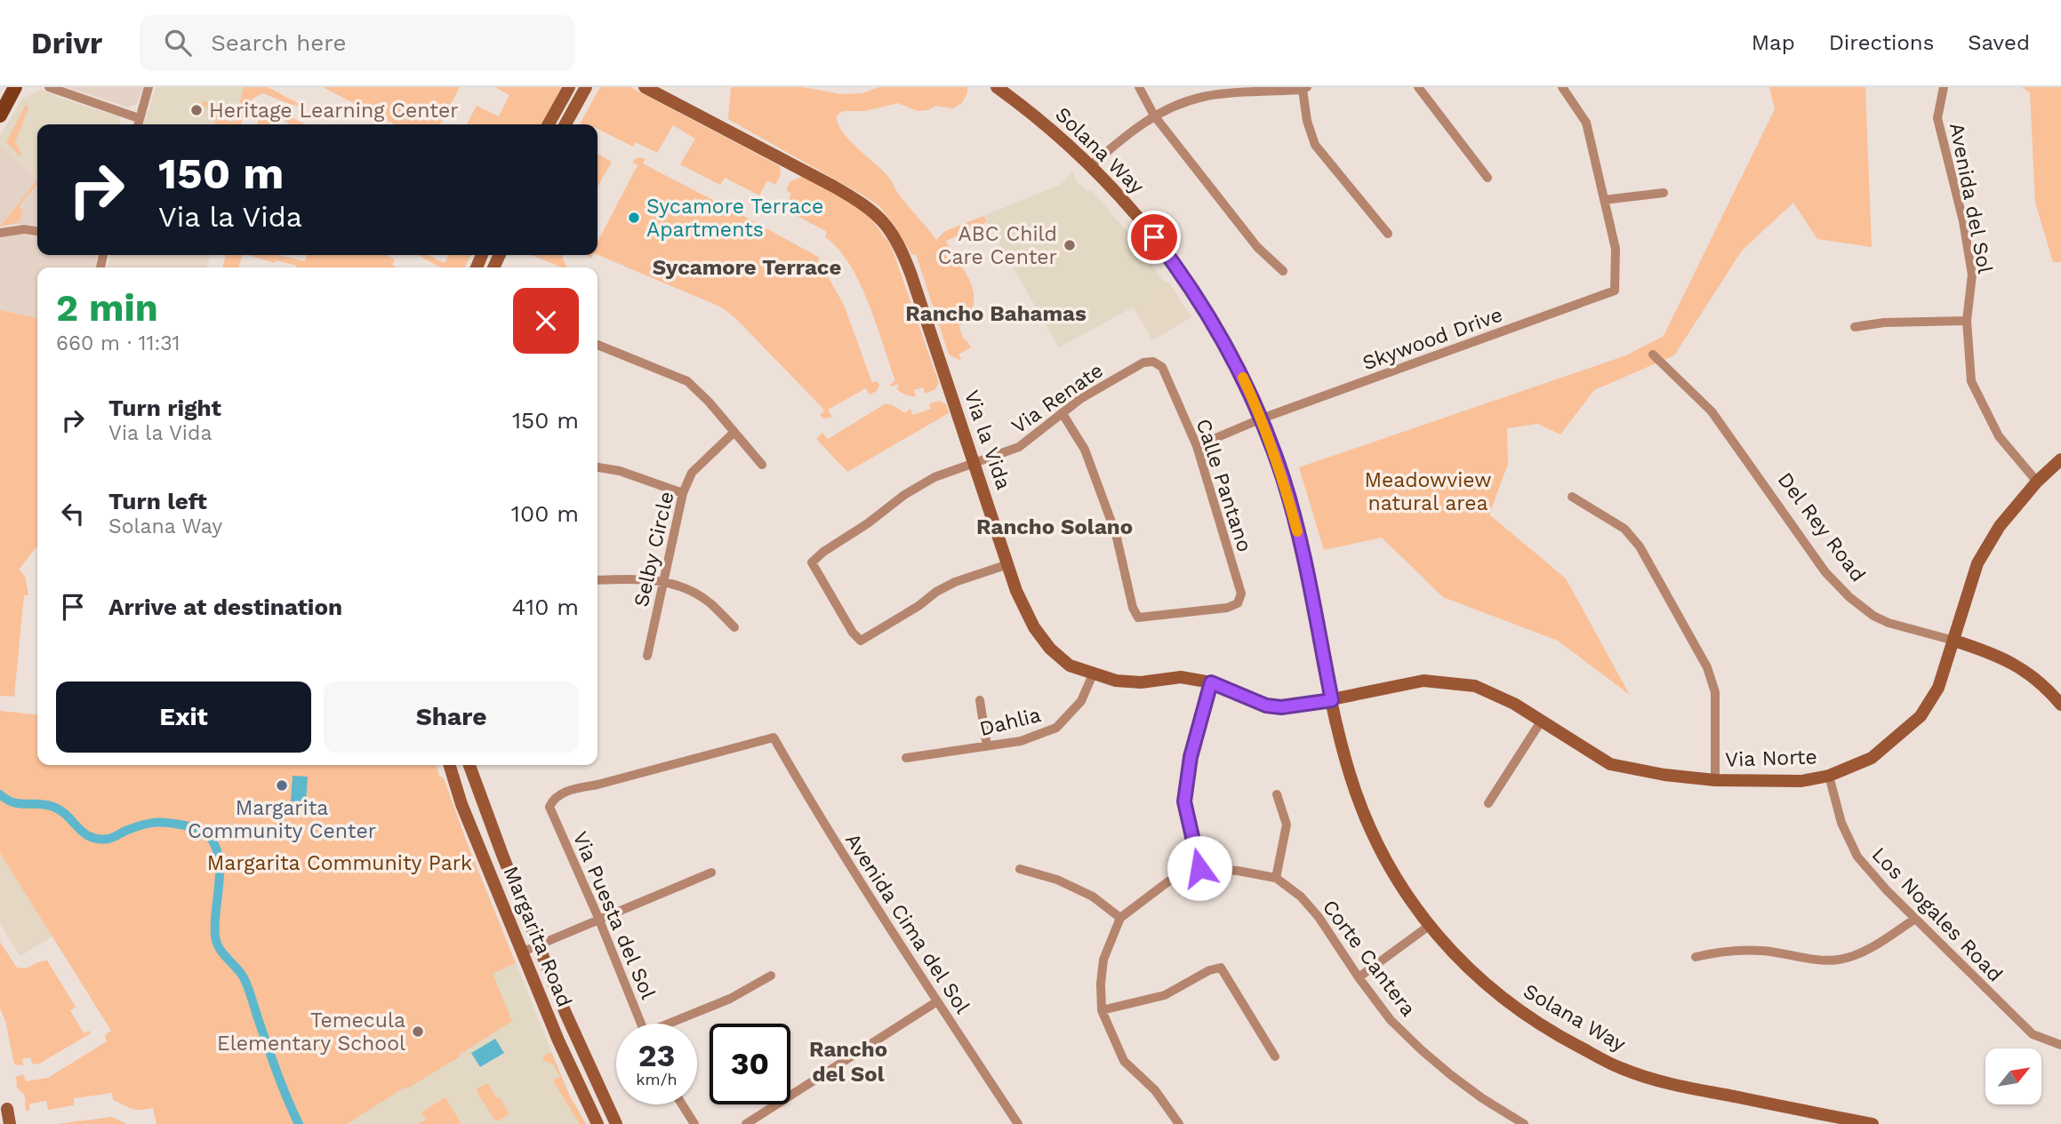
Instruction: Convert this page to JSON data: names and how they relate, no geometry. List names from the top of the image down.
{
  "streets": {
    "street": [
      "Solana Way",
      "Avenida del Sol",
      "Skywood Drive",
      "Via Renate",
      "Via la Vida",
      "Calle Pantano",
      "Del Rey Road",
      "Selby Circle",
      "Dahlia",
      "Via Norte",
      "Los Nogales Road",
      "Via Puesta del Sol",
      "Avenida Cima del Sol",
      "Margarita Road",
      "Corte Cantera"
    ]
  },
  "crossings": [
    ["Solana Way", "Skywood Drive"],
    ["Solana Way", "Via la Vida"],
    ["Solana Way", "Via Norte"],
    ["Avenida del Sol", "Via Norte"],
    ["Skywood Drive", "Calle Pantano"],
    ["Via Renate", "Via la Vida"],
    ["Via Renate", "Calle Pantano"],
    ["Via la Vida", "Dahlia"],
    ["Via la Vida", "Via Norte"],
    ["Del Rey Road", "Via Norte"],
    ["Via Norte", "Los Nogales Road"],
    ["Via Puesta del Sol", "Avenida Cima del Sol"]
  ],
  "districts": [
    "Sycamore Terrace",
    "Rancho Bahamas",
    "Rancho Solano",
    "Rancho del Sol"
  ],
  "parks": ["Meadowview natural area", "Margarita Community Park"],
  "places": [
    "Heritage Learning Center",
    "Sycamore Terrace Apartments",
    "ABC Child Care Center",
    "Margarita Community Center",
    "Temecula Elementary School"
  ],
  "north": "top right",
  "page": {
    "header": "Drivr",
    "search": "Search here",
    "nav": ["Map", "Directions", "Saved"],
    "turn": ["150 m", "Via la Vida"],
    "heading": ["2 min", "660 m · 11:31"],
    "list": [
      {
        "name": "Turn right",
        "note": "Via la Vida",
        "value": "150 m"
      },
      {
        "name": "Turn left",
        "note": "Solana Way",
        "value": "100 m"
      },
      {
        "name": "Arrive at destination",
        "value": "410 m"
      }
    ],
    "buttons": ["Exit", "Share"],
    "speed": "23 km/h",
    "limit": "30"
  }
}
